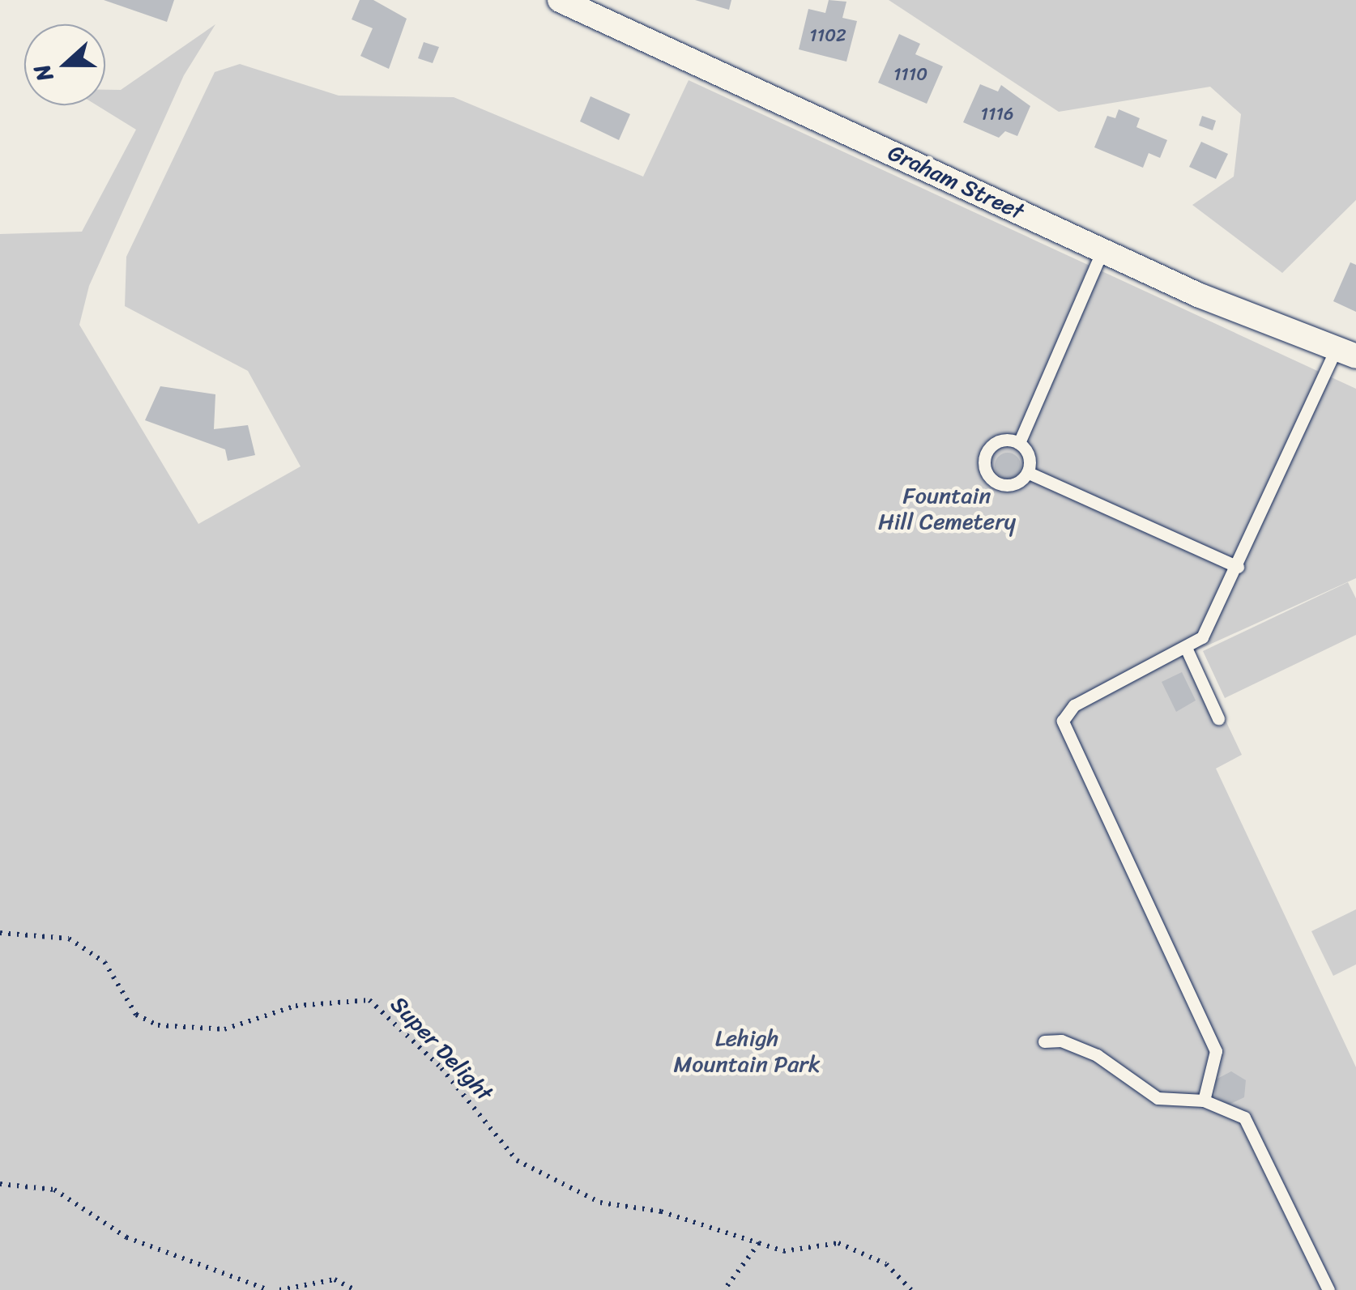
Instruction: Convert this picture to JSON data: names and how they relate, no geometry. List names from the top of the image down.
{
  "streets": {
    "street": ["Graham Street"],
    "path": ["Super Delight"]
  },
  "parks": ["Fountain Hill Cemetery", "Lehigh Mountain Park"],
  "house_numbers": ["1102", "1110", "1116"],
  "north": "left"
}
